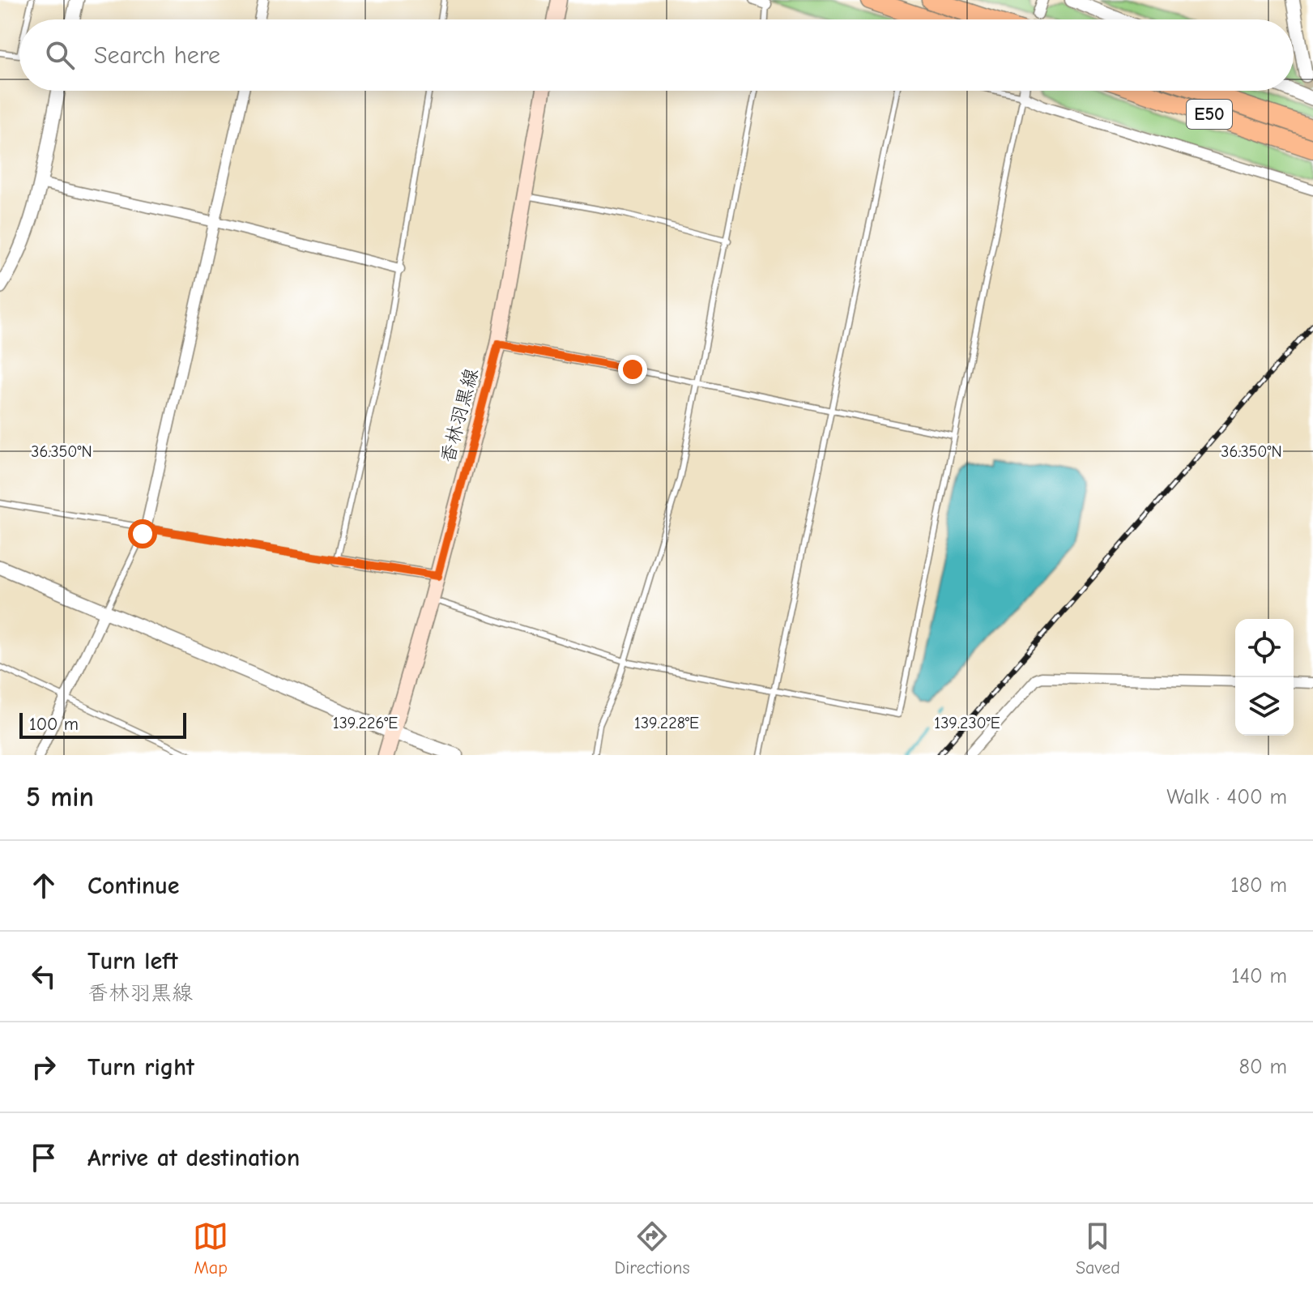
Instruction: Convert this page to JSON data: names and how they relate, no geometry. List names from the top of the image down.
{
  "streets": {
    "highway": ["E50"],
    "main road": ["香林羽黒線"]
  },
  "scale_bar": "100 m",
  "page": {
    "search": "Search here",
    "scale": "100 m",
    "heading": ["5 min", "Walk · 400 m"],
    "list": [
      ["Continue", "180 m"],
      ["Turn left", "香林羽黒線", "140 m"],
      ["Turn right", "80 m"],
      "Arrive at destination"
    ],
    "nav": ["Map", "Directions", "Saved"]
  },
  "coordinates": [
    "36.350°N",
    "139.226°E",
    "139.228°E",
    "139.230°E"
  ]
}
